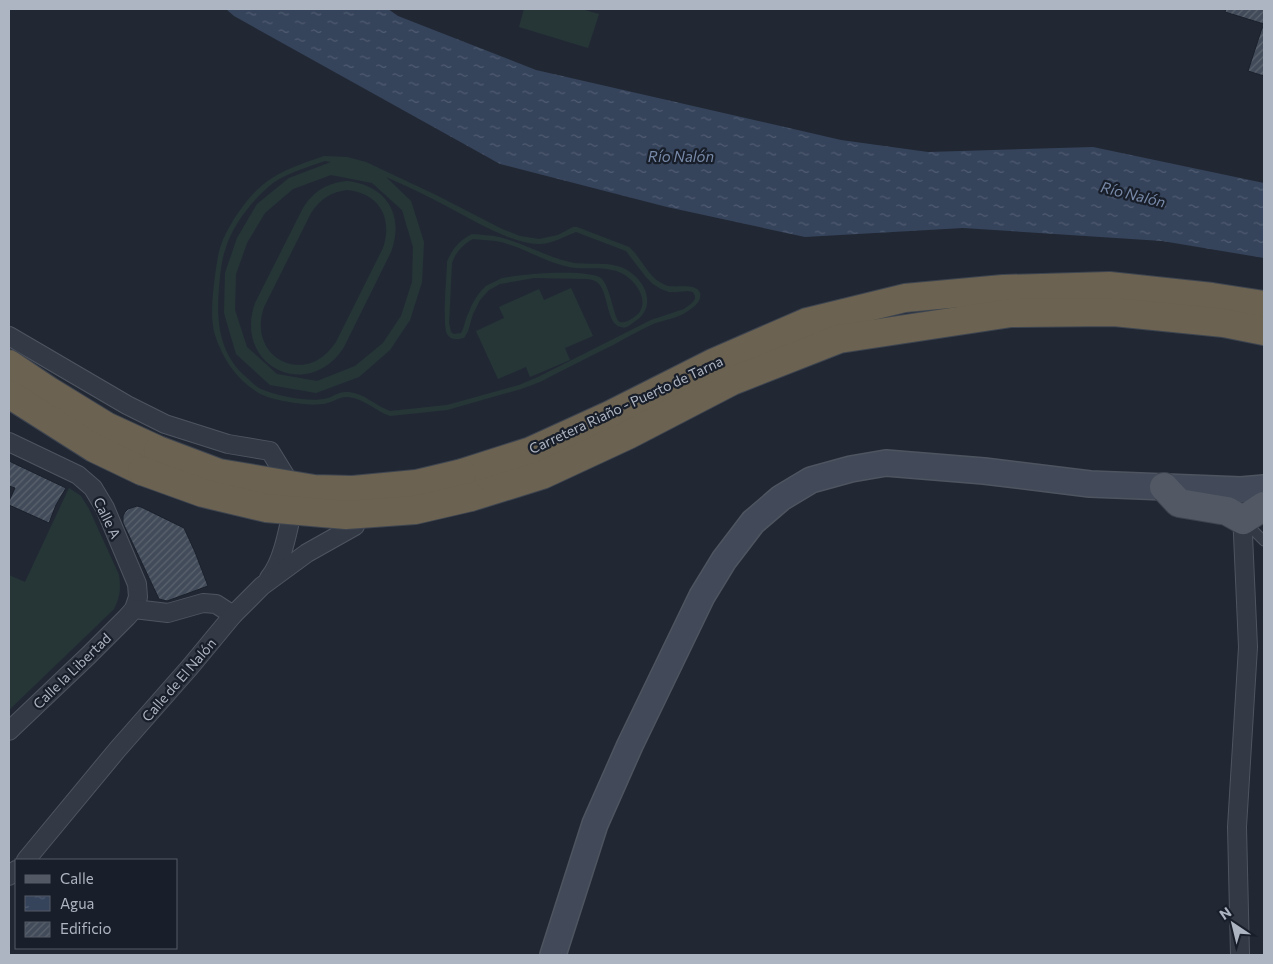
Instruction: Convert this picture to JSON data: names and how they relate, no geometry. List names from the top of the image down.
{
  "streets": {
    "highway": ["Carretera Riaño - Puerto de Tarna"],
    "street": ["Calle A", "Calle la Libertad", "Calle de El Nalón"]
  },
  "crossings": [
    ["Calle A", "Calle la Libertad"]
  ],
  "water": ["Río Nalón"],
  "legend": ["Calle", "Agua", "Edificio"],
  "north": "top left"
}
